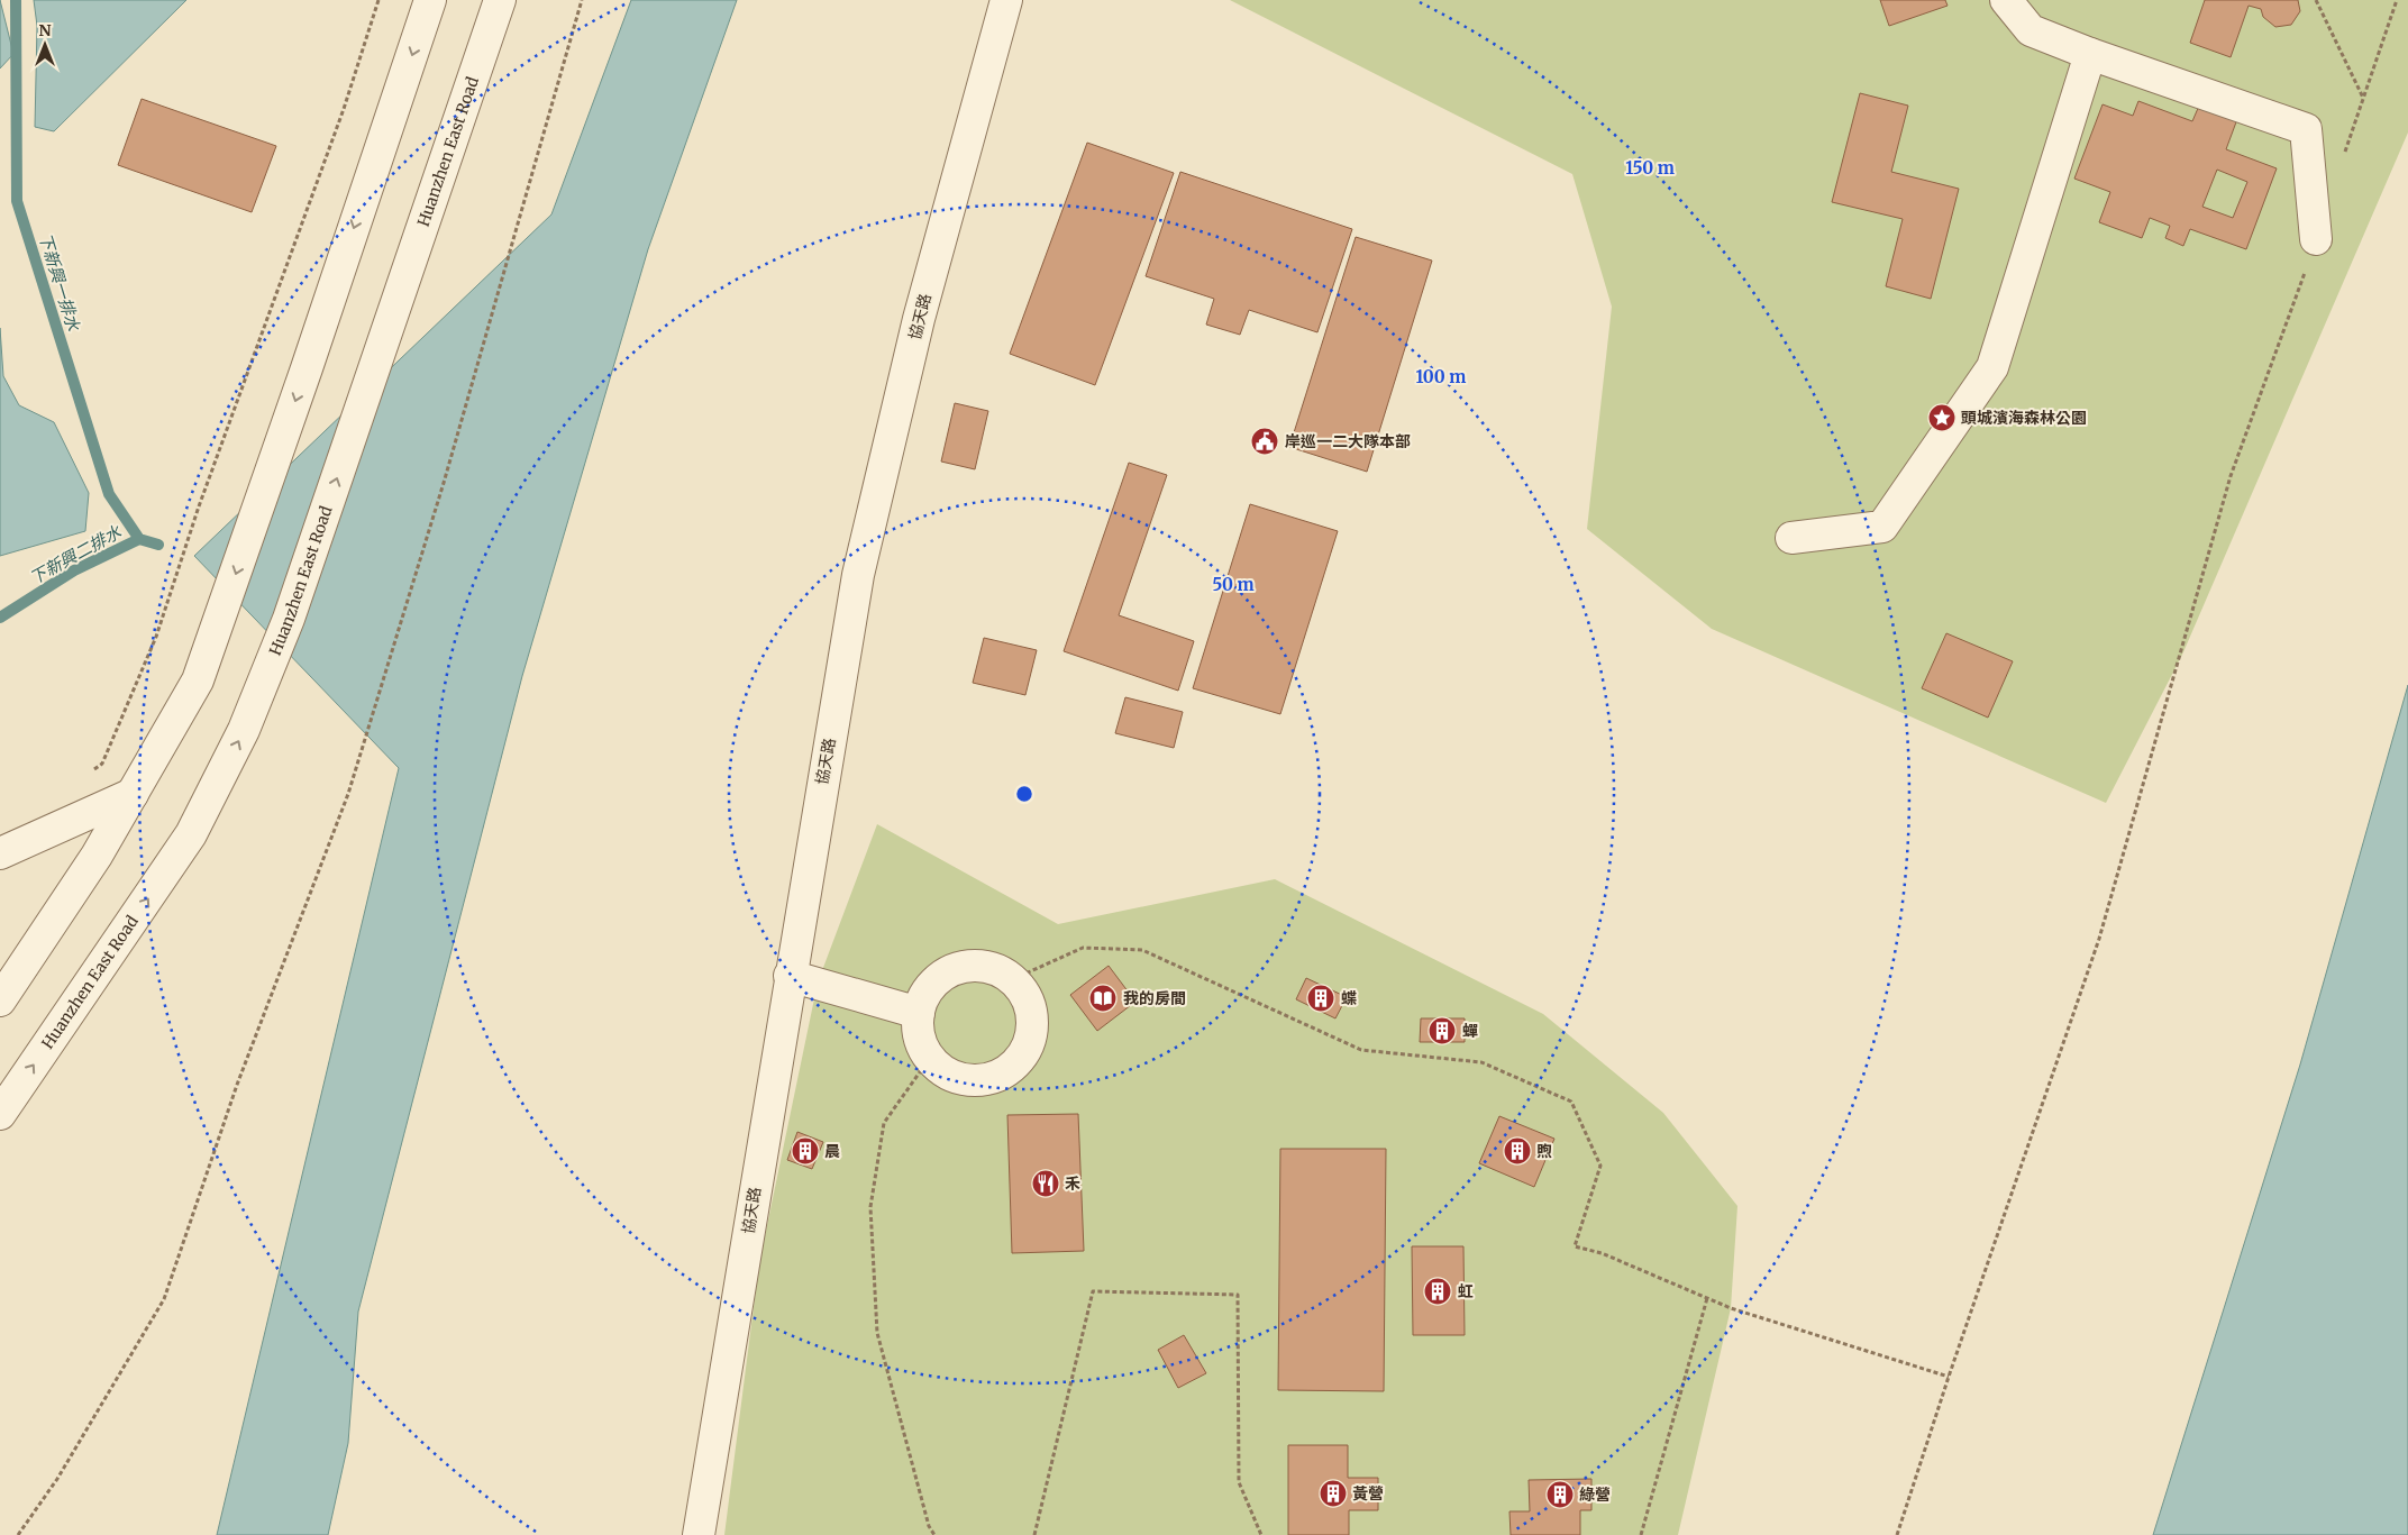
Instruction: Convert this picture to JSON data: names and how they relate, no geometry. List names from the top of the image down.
{
  "streets": {
    "street": ["Huanzhen East Road", "協天路"]
  },
  "water": ["下新興一排水", "下新興二排水"],
  "places": {
    "place": ["頭城濱海森林公園"],
    "public building": ["岸巡一二大隊本部"],
    "library": ["我的房間"],
    "building": [
      "蝶",
      "蟬",
      "晨",
      "煦",
      "虹",
      "黃營",
      "綠營"
    ],
    "restaurant": ["禾"]
  },
  "north": "top",
  "rings": ["150 m", "100 m", "50 m"]
}
